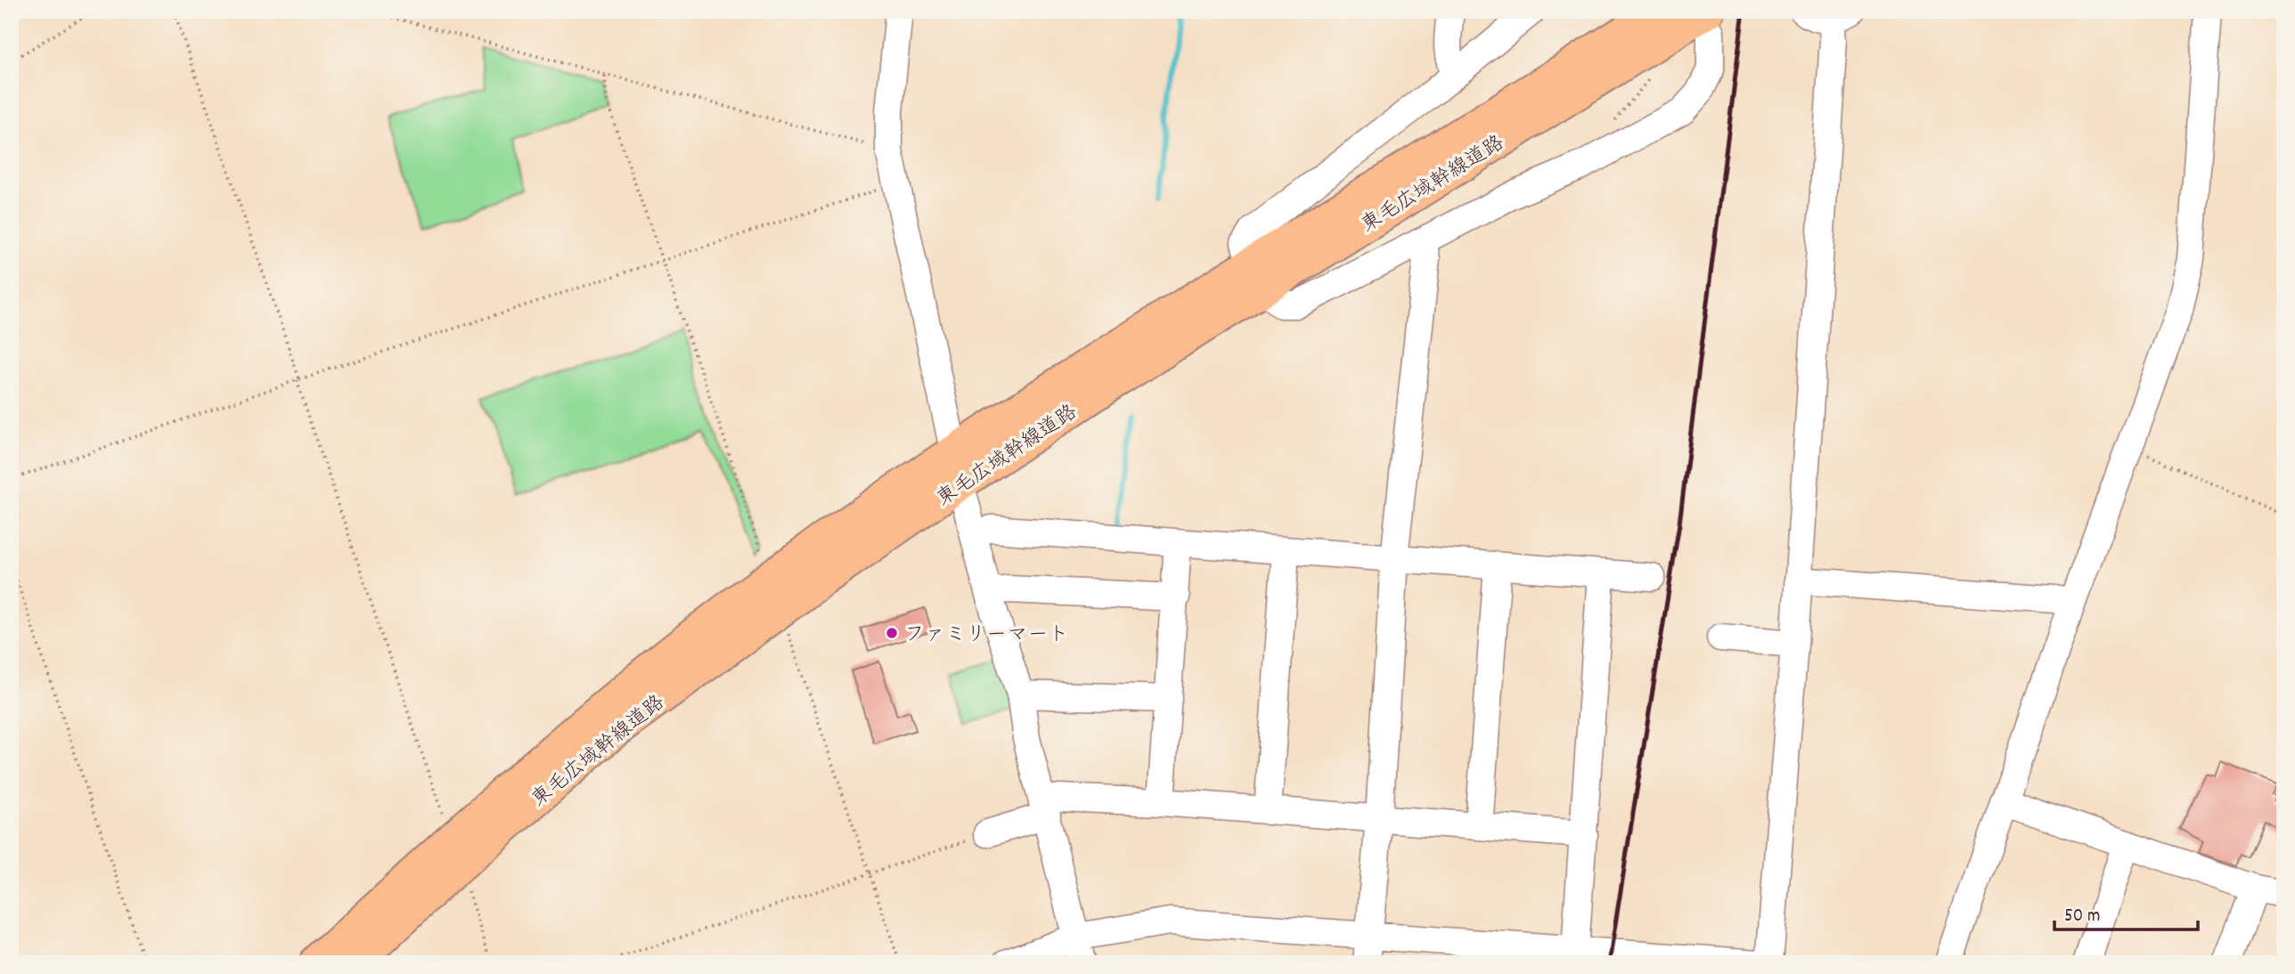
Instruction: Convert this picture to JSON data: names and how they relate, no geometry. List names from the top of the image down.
{
  "streets": {
    "highway": ["東毛広域幹線道路"]
  },
  "places": ["ファミリーマート"],
  "scale_bar": "50 m"
}
